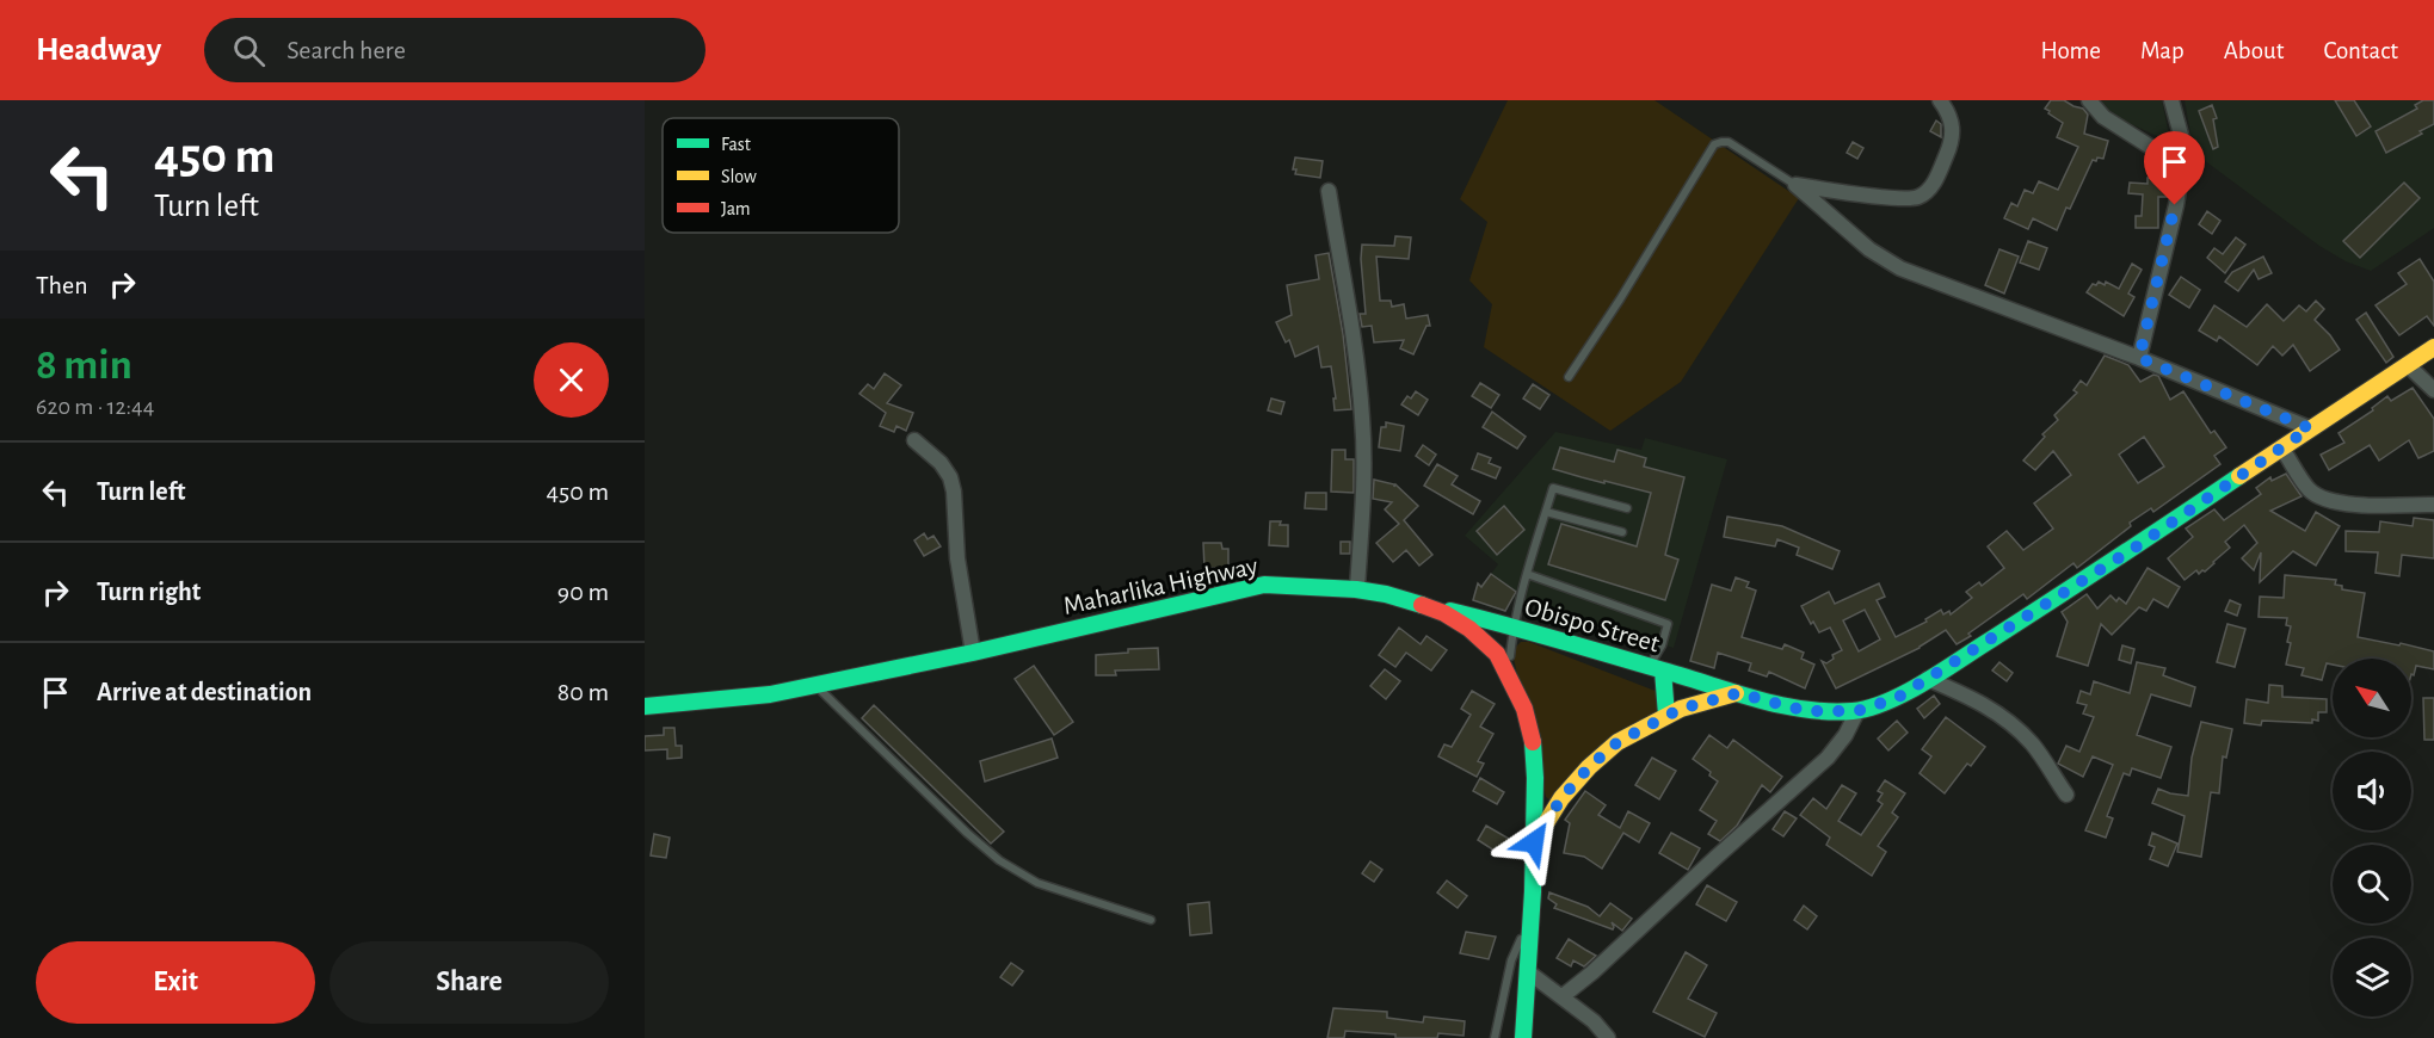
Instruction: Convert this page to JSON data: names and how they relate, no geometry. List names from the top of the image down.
{
  "streets": {
    "main road": ["Maharlika Highway", "Obispo Street"]
  },
  "crossings": [
    ["Maharlika Highway", "Obispo Street"]
  ],
  "legend": ["Fast", "Slow", "Jam"],
  "north": "top left",
  "page": {
    "header": "Headway",
    "search": "Search here",
    "nav": [
      "Home",
      "Map",
      "About",
      "Contact"
    ],
    "turn": ["450 m", "Turn left"],
    "then": "Then",
    "heading": ["8 min", "620 m · 12:44"],
    "list": [
      {
        "name": "Turn left",
        "value": "450 m"
      },
      {
        "name": "Turn right",
        "value": "90 m"
      },
      {
        "name": "Arrive at destination",
        "value": "80 m"
      }
    ],
    "buttons": ["Exit", "Share"]
  }
}
